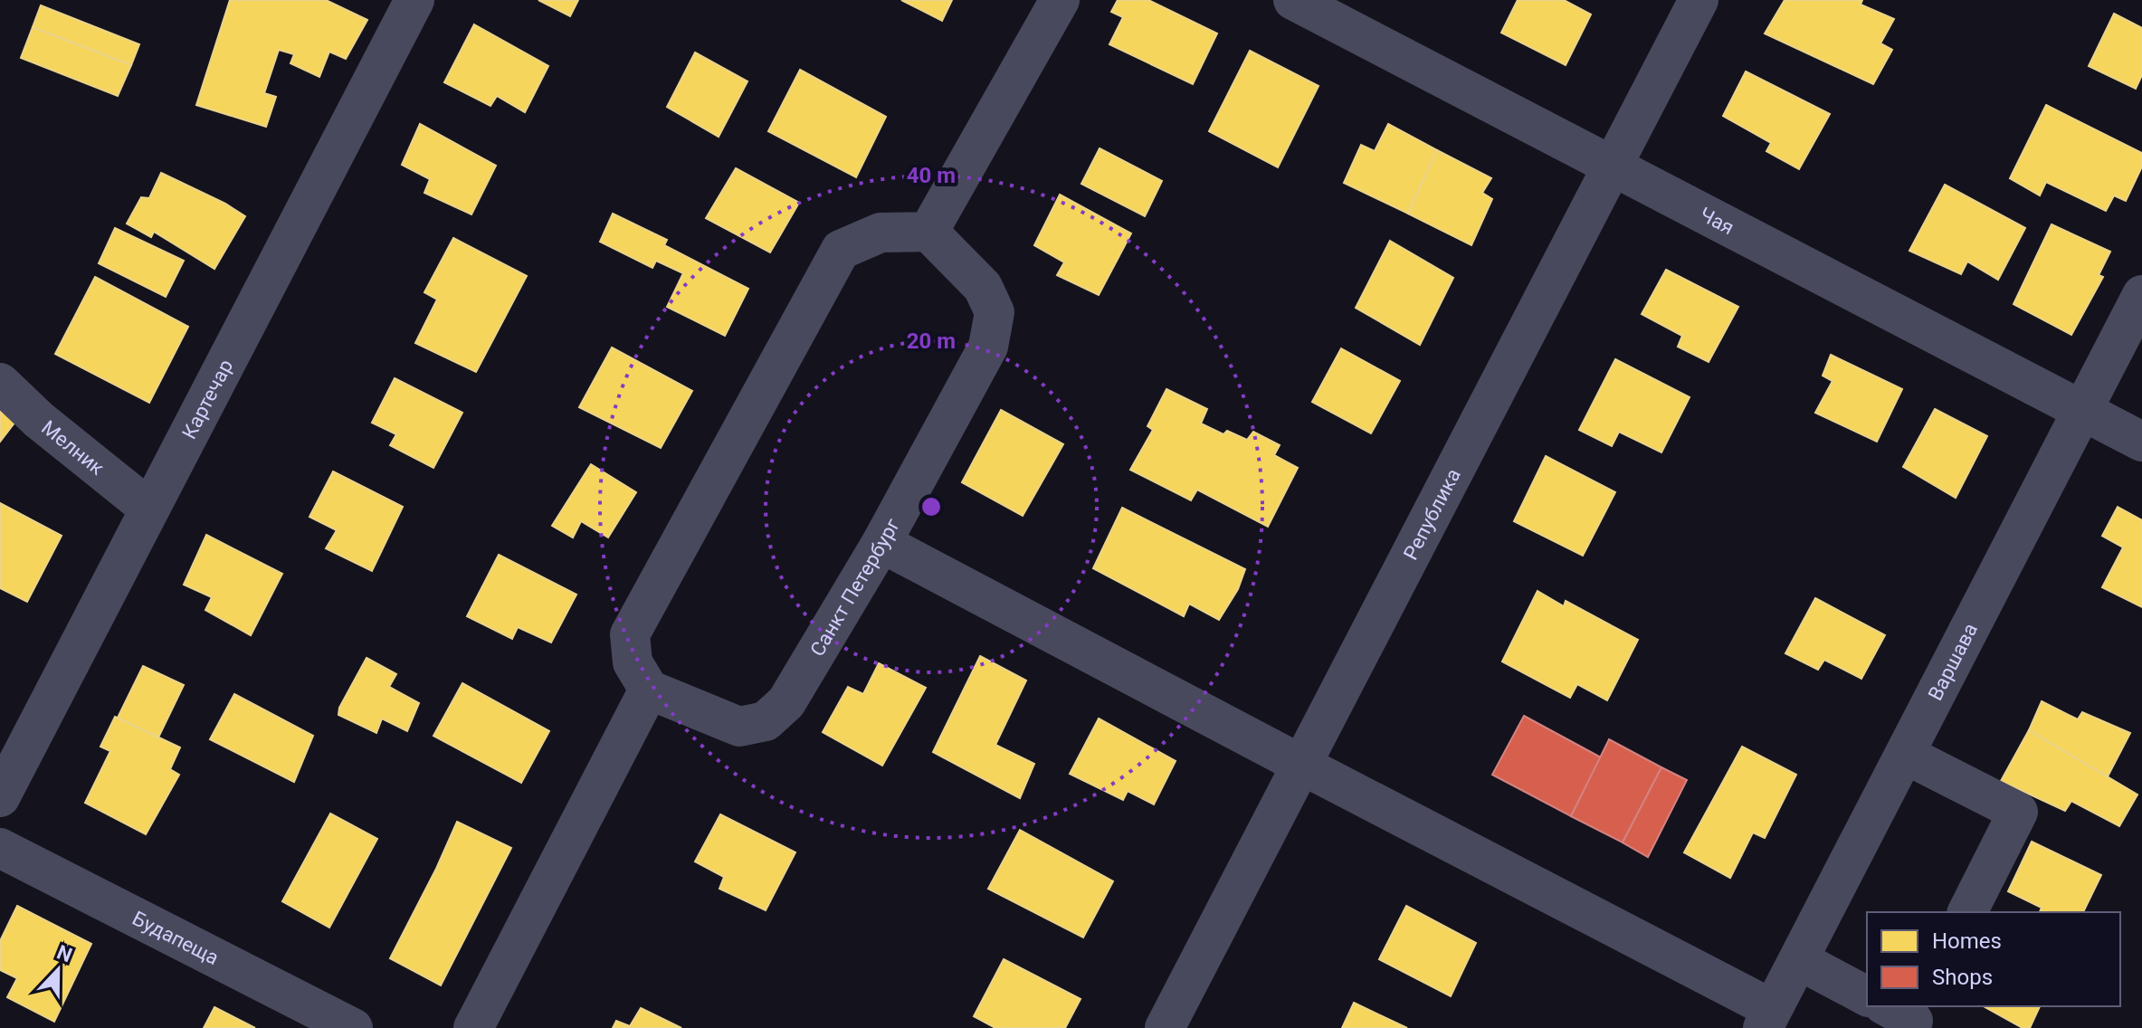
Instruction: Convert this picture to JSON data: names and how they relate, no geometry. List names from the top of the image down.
{
  "streets": {
    "street": [
      "Чая",
      "Картечар",
      "Мелник",
      "Република",
      "Санкт Петербург",
      "Варшава",
      "Будапеща"
    ]
  },
  "crossings": [
    ["Чая", "Република"],
    ["Чая", "Варшава"],
    ["Картечар", "Мелник"]
  ],
  "legend": ["Homes", "Shops"],
  "north": "top",
  "rings": ["40 m", "20 m"]
}
